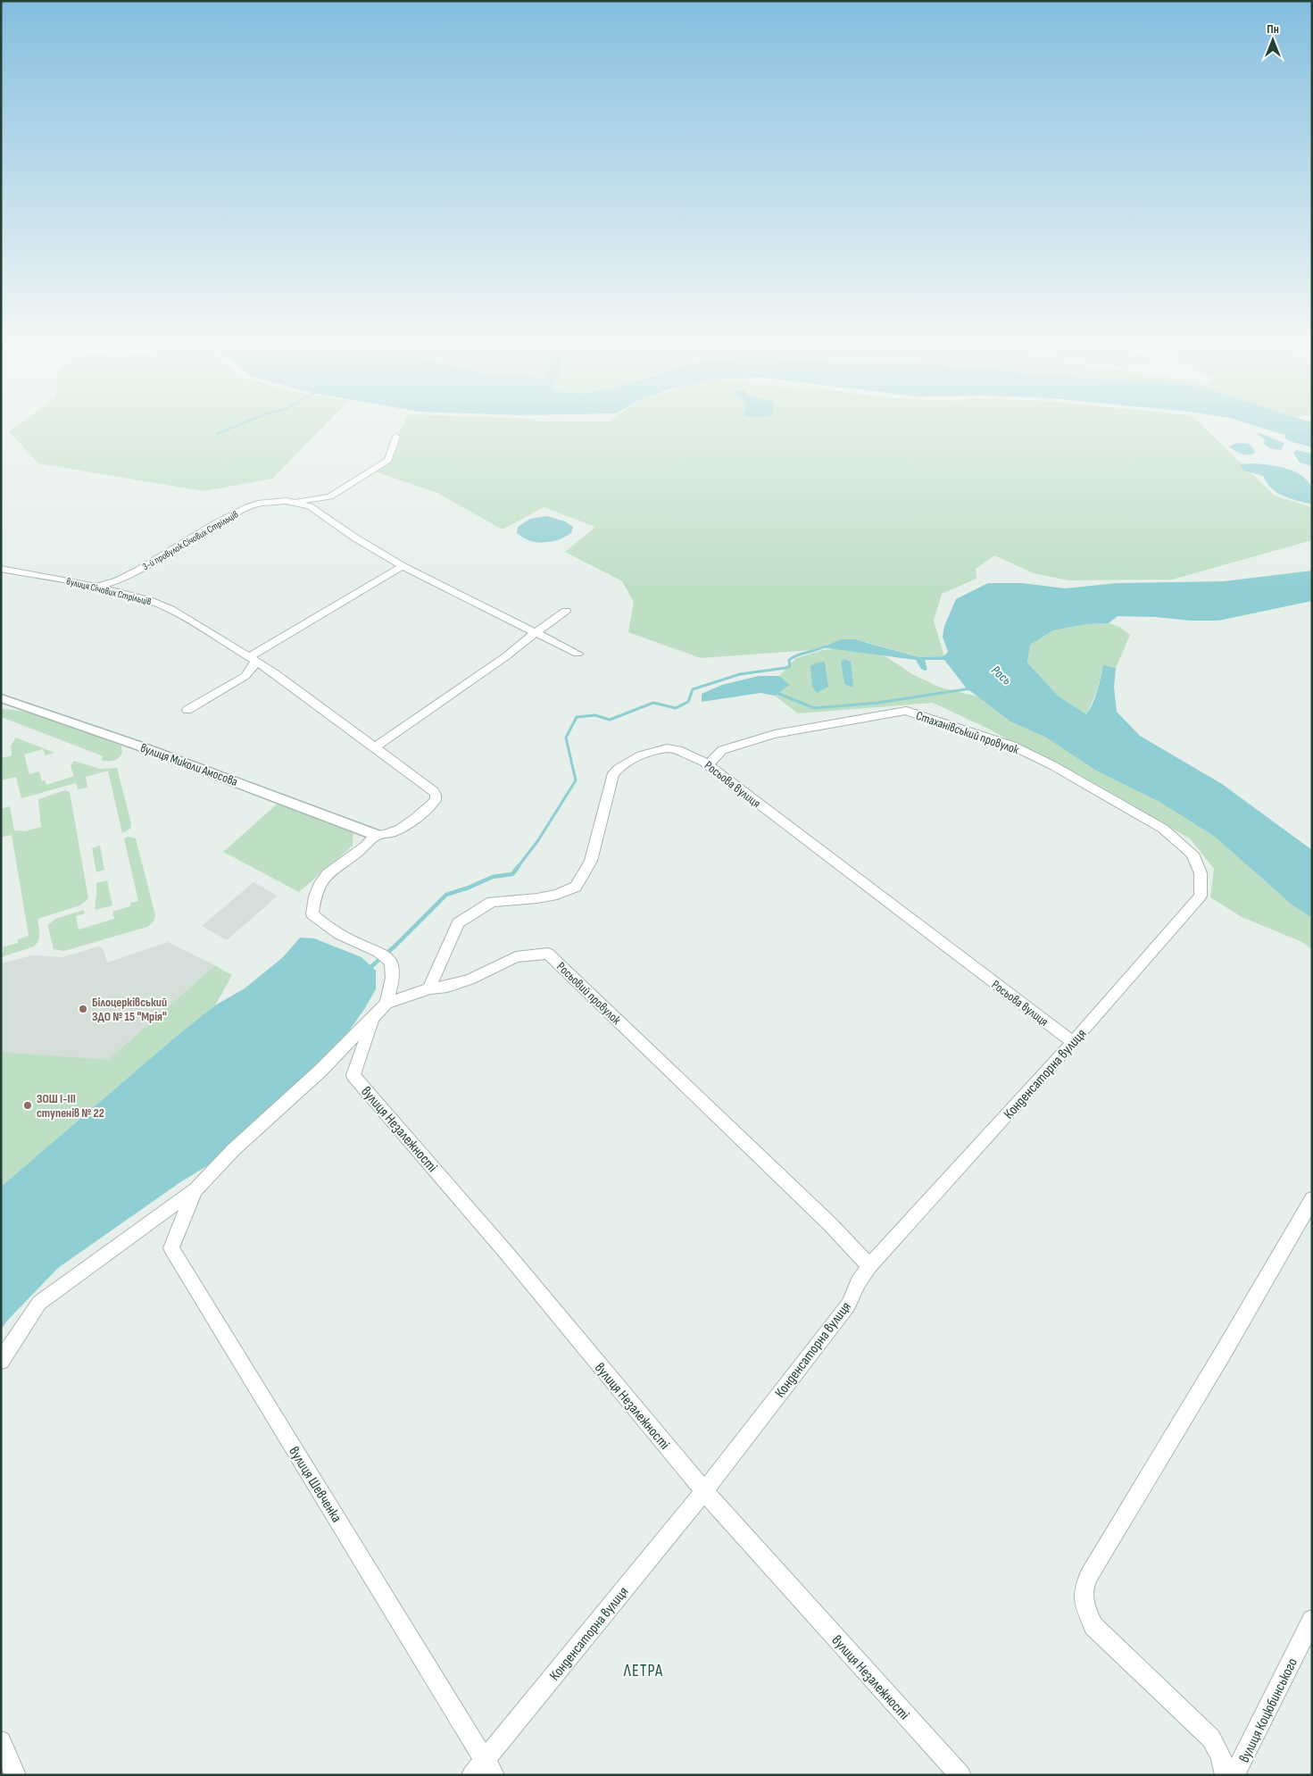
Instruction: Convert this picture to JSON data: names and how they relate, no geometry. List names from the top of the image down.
{
  "streets": {
    "street": [
      "3-й провулок Січових Стрільців",
      "вулиця Січових Стрільців",
      "Стаханівський провулок",
      "вулиця Миколи Амосова",
      "Росьова вулиця",
      "Росьовий провулок",
      "Конденсаторна вулиця",
      "вулиця Незалежності",
      "вулиця Шевченка",
      "вулиця Коцюбинського"
    ]
  },
  "crossings": [
    ["3-й провулок Січових Стрільців", "вулиця Січових Стрільців"],
    ["вулиця Січових Стрільців", "вулиця Миколи Амосова"],
    ["Стаханівський провулок", "Росьова вулиця"],
    ["Стаханівський провулок", "Конденсаторна вулиця"],
    ["Росьова вулиця", "Росьовий провулок"],
    ["Росьова вулиця", "Конденсаторна вулиця"],
    ["Росьовий провулок", "Конденсаторна вулиця"],
    ["Конденсаторна вулиця", "вулиця Незалежності"],
    ["Конденсаторна вулиця", "вулиця Шевченка"]
  ],
  "districts": ["ЛЕТРА"],
  "water": ["Рось"],
  "places": ["Білоцерківський ЗДО № 15 \"Мрія\"", "ЗОШ І-ІІІ ступенів № 22"],
  "north": "top"
}
